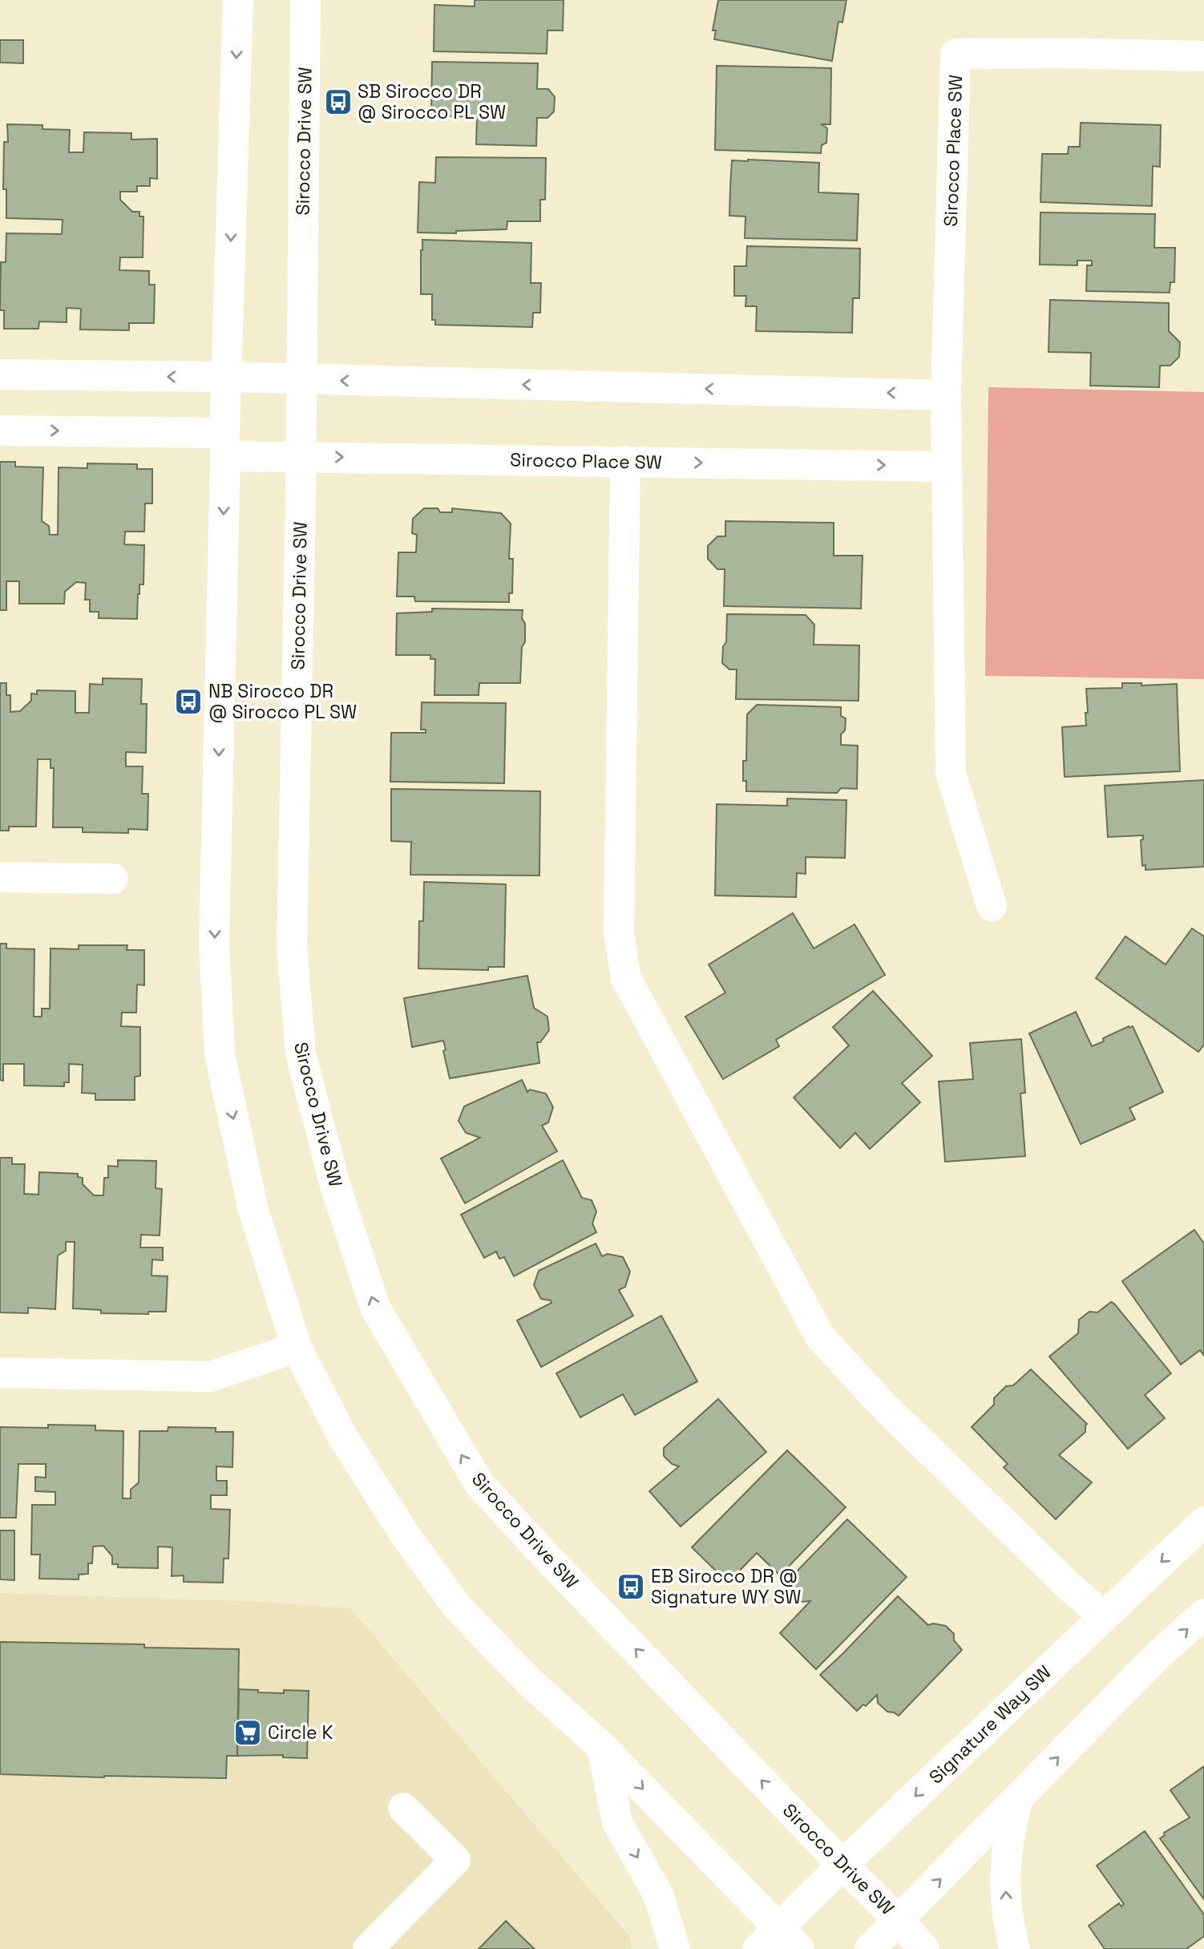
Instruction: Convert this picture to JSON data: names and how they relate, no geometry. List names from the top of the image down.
{
  "streets": {
    "street": ["Sirocco Drive SW", "Sirocco Place SW", "Signature Way SW"]
  },
  "crossings": [
    ["Sirocco Drive SW", "Sirocco Place SW"],
    ["Sirocco Drive SW", "Signature Way SW"]
  ],
  "places": {
    "bus stop": ["SB Sirocco DR @ Sirocco PL SW", "NB Sirocco DR @ Sirocco PL SW", "EB Sirocco DR @ Signature WY SW"],
    "supermarket": ["Circle K"]
  }
}
